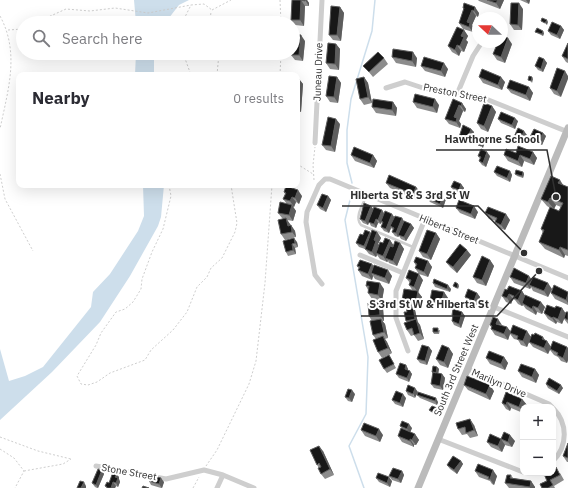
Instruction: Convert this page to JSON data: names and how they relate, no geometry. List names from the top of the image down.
{
  "streets": {
    "street": [
      "Juneau Drive",
      "Preston Street",
      "Hiberta Street",
      "South 3rd Street West",
      "Marilyn Drive",
      "Stone Street"
    ]
  },
  "crossings": [
    ["Preston Street", "South 3rd Street West"],
    ["Hiberta Street", "South 3rd Street West"],
    ["South 3rd Street West", "Marilyn Drive"]
  ],
  "places": ["Hawthorne School", "Hiberta St & S 3rd St W", "S 3rd St W & Hiberta St"],
  "north": "left",
  "page": {
    "search": "Search here",
    "heading": ["Nearby", "0 results"],
    "map_buttons": ["+", "−"]
  }
}
